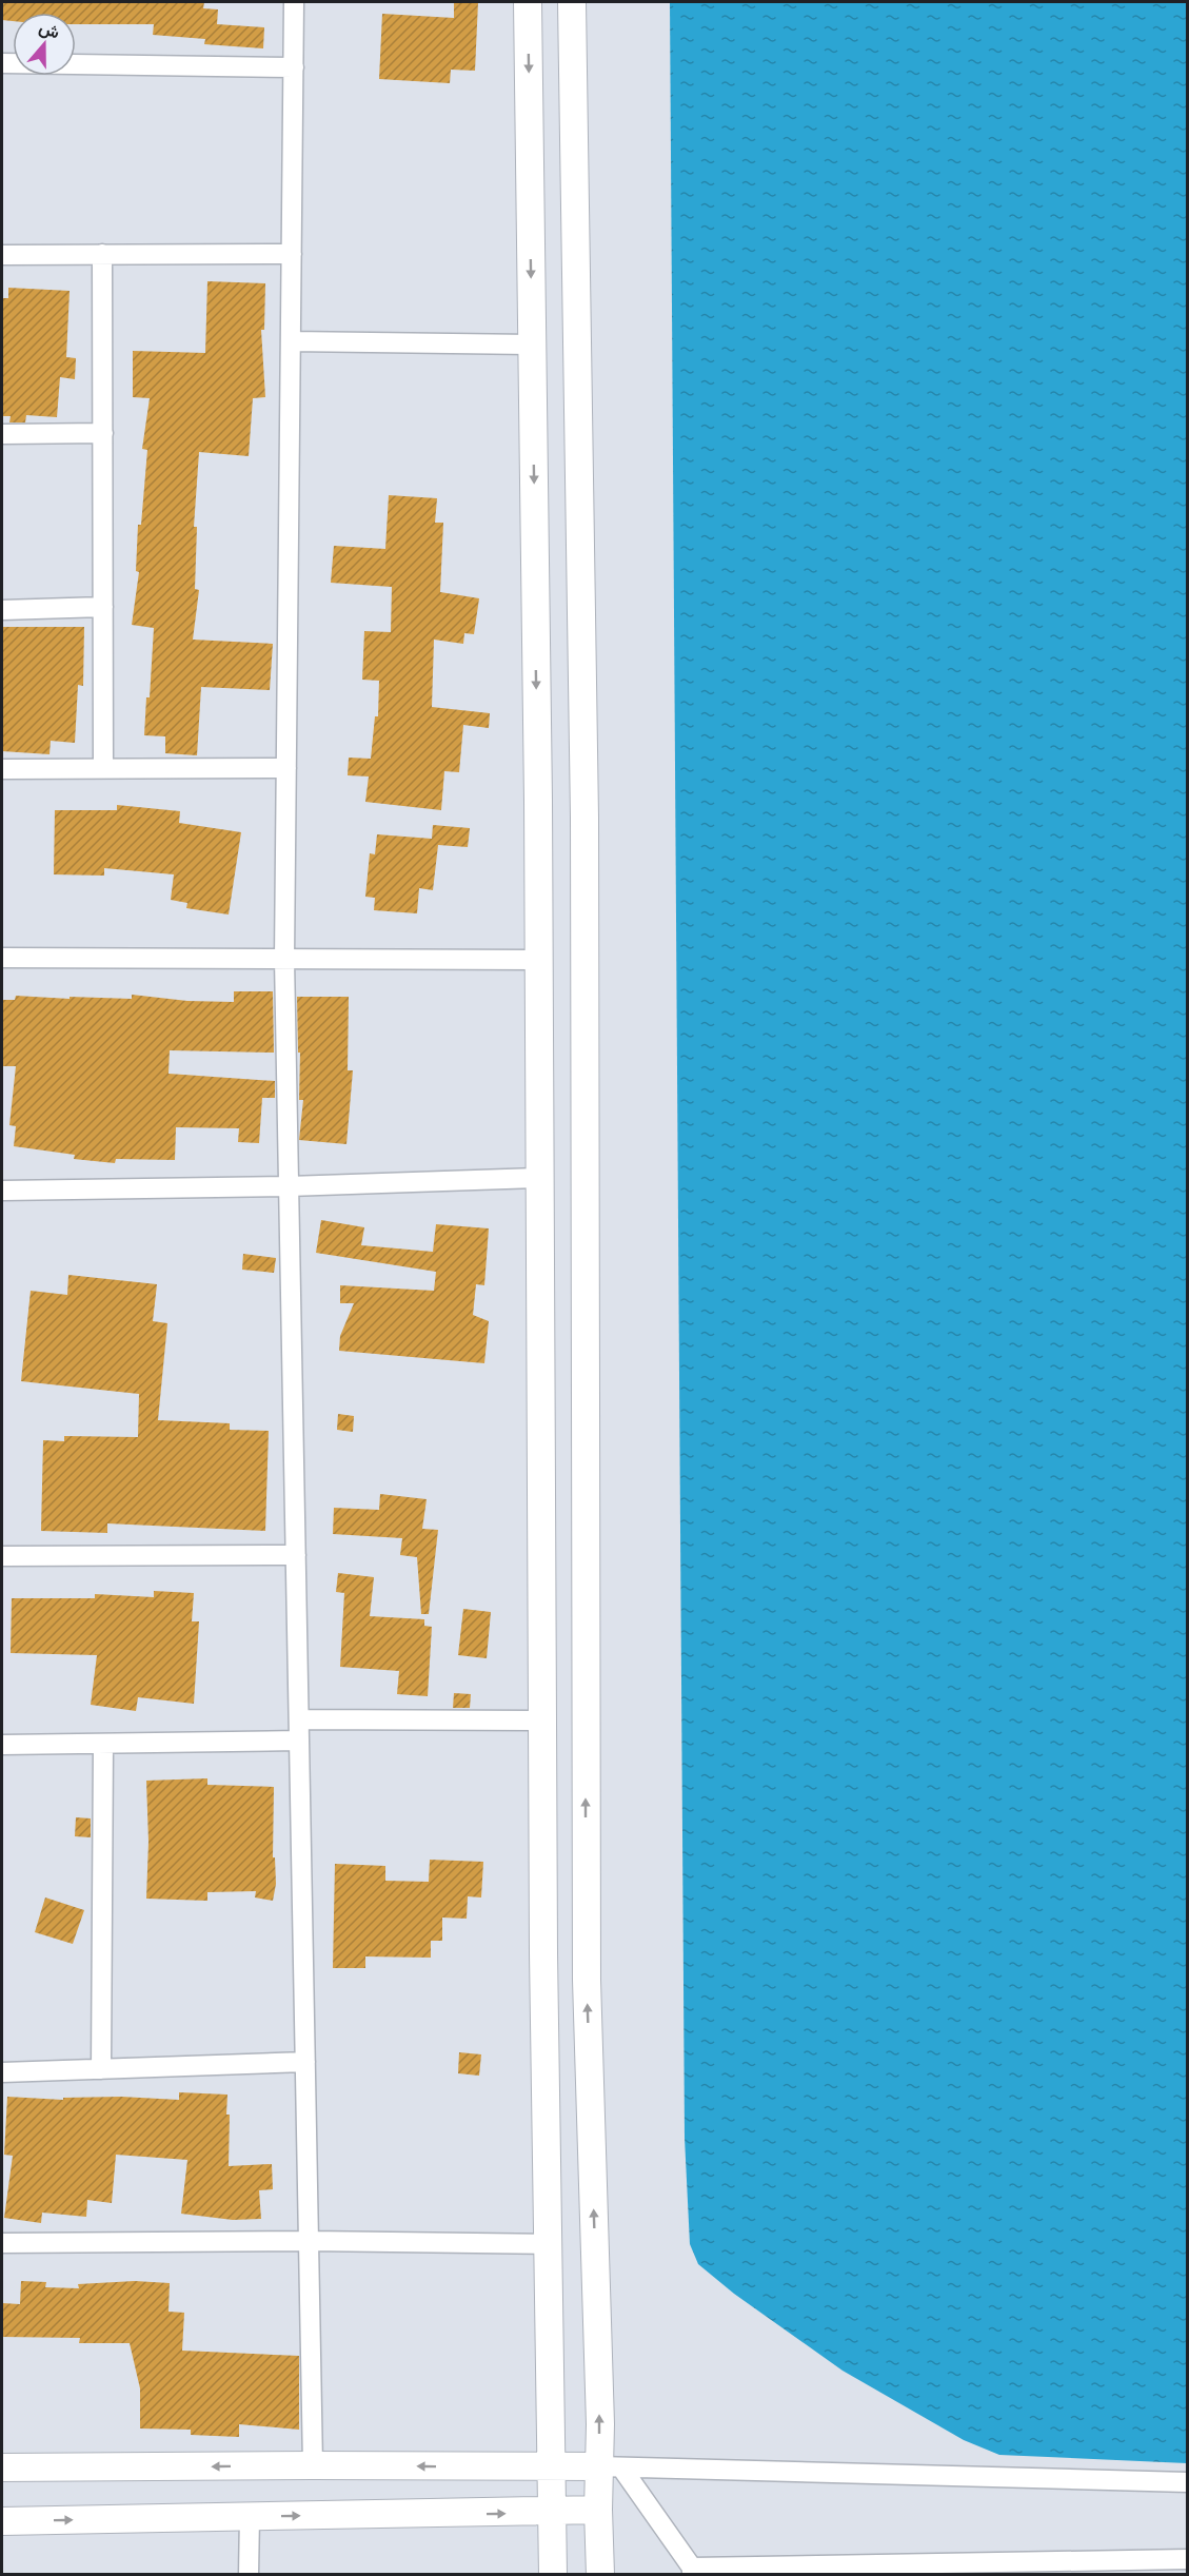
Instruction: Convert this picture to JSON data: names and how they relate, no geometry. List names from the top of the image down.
{
  "north": "top"
}
